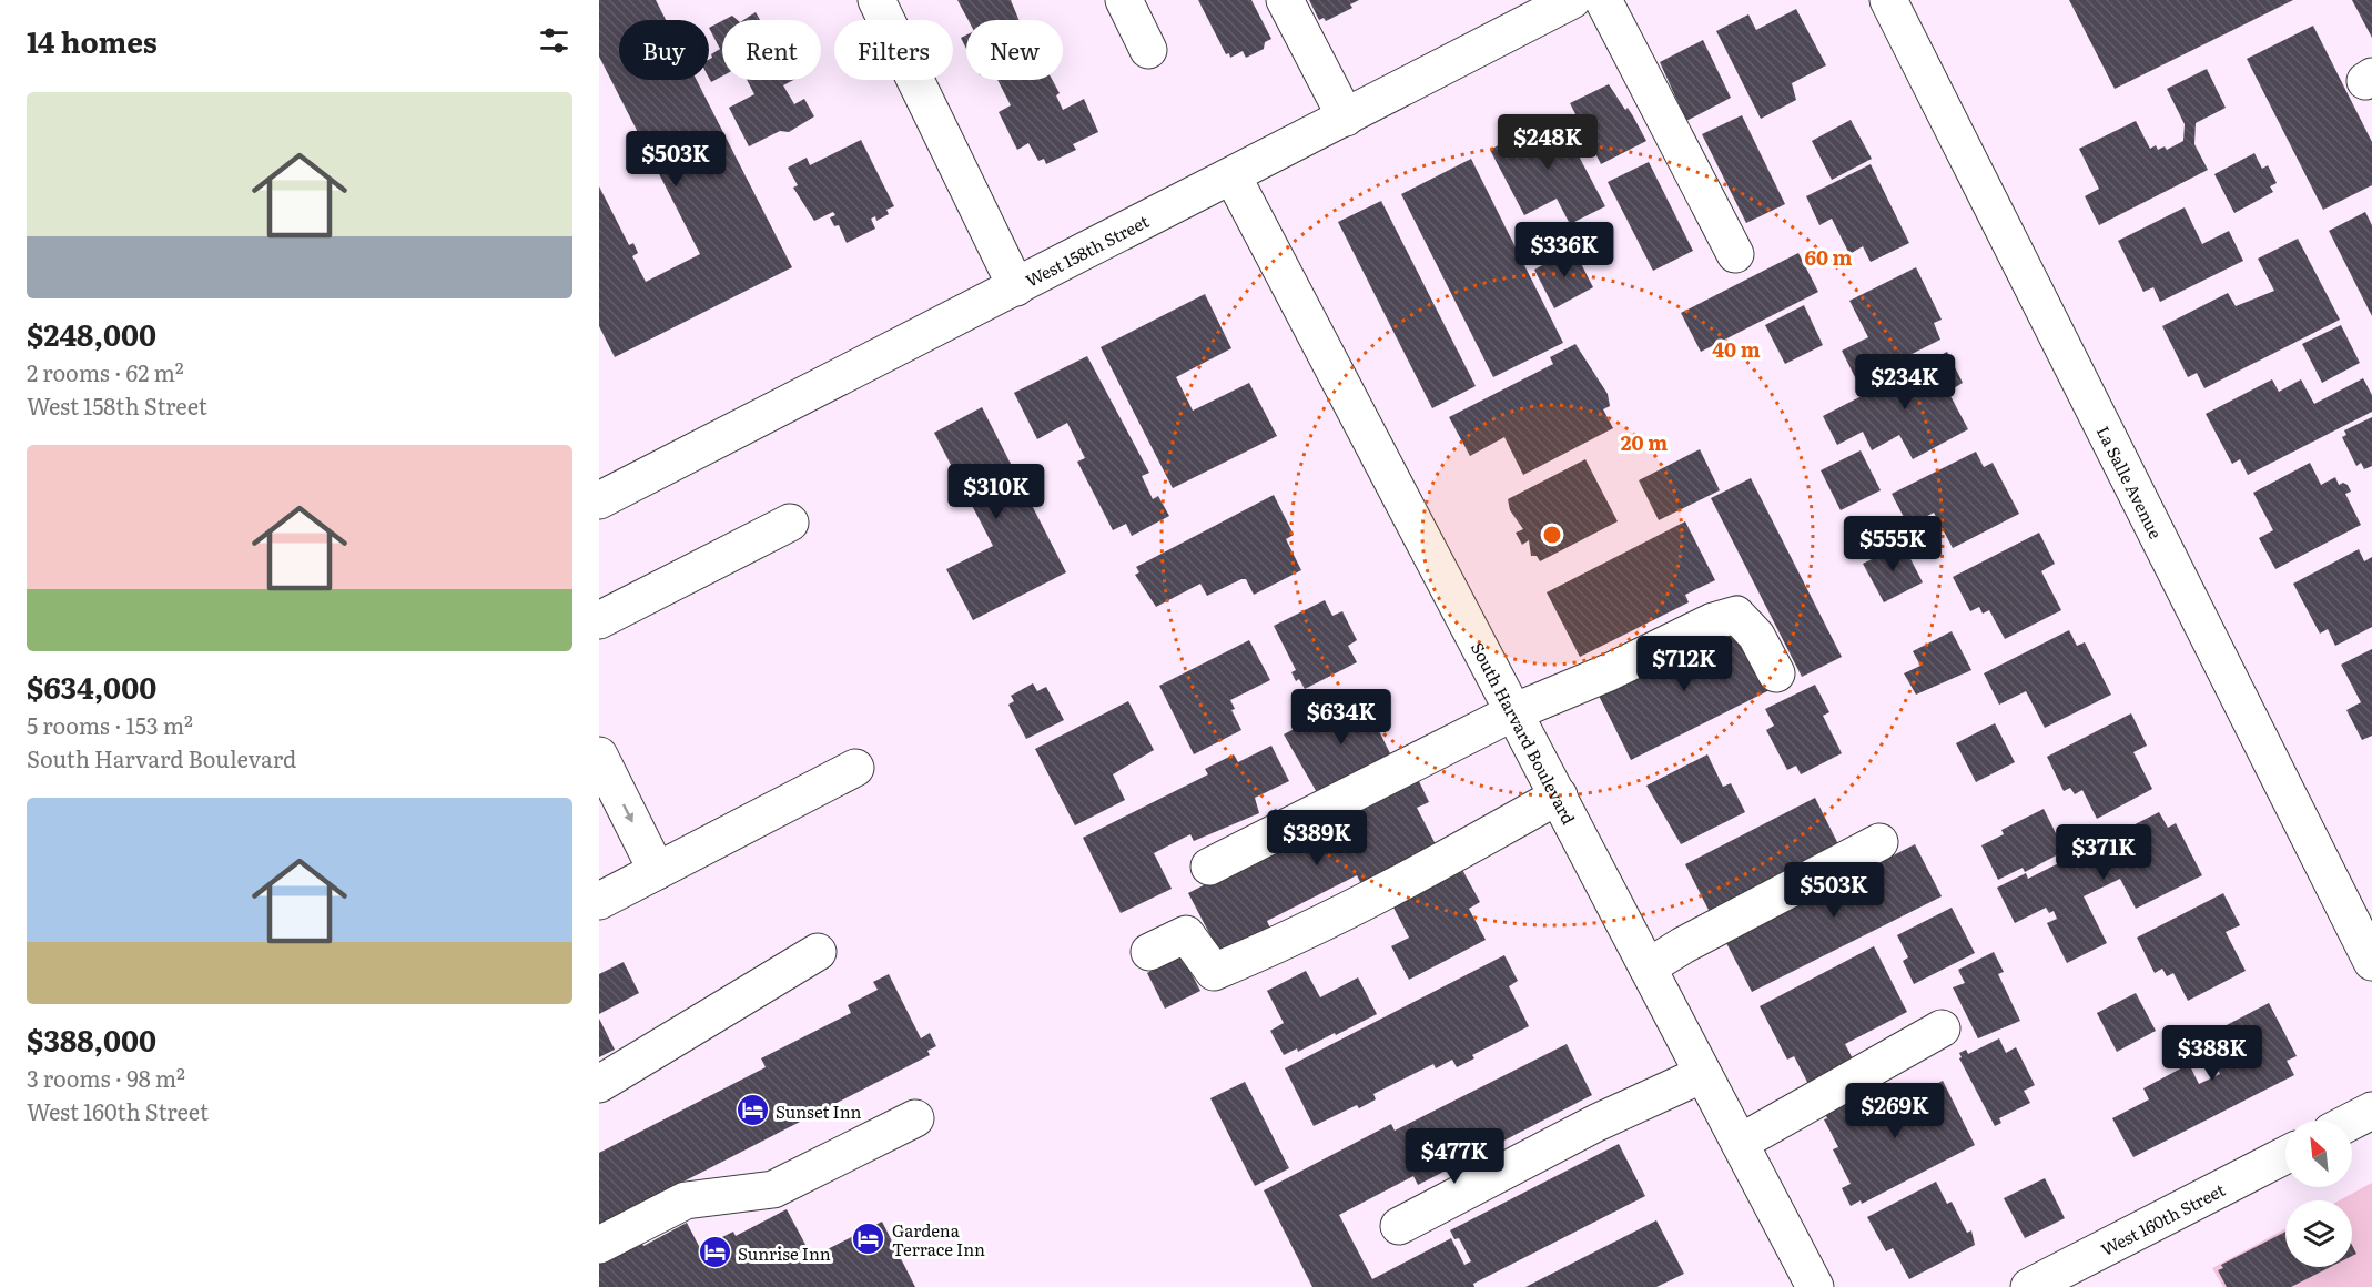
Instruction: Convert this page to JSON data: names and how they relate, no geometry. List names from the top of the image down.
{
  "streets": {
    "street": [
      "West 158th Street",
      "La Salle Avenue",
      "South Harvard Boulevard",
      "West 160th Street"
    ]
  },
  "crossings": [
    ["West 158th Street", "South Harvard Boulevard"]
  ],
  "places": {
    "hotel": ["Sunset Inn", "Gardena Terrace Inn", "Sunrise Inn"]
  },
  "north": "top left",
  "page": {
    "heading": "14 homes",
    "chip": [
      "Buy",
      "Rent",
      "Filters",
      "New"
    ],
    "list": [
      {
        "name": "$248,000",
        "note": "2 rooms · 62 m² · West 158th Street"
      },
      {
        "name": "$634,000",
        "note": "5 rooms · 153 m² · South Harvard Boulevard"
      },
      {
        "name": "$388,000",
        "note": "3 rooms · 98 m² · West 160th Street"
      }
    ],
    "price": [
      "$248K",
      "$503K",
      "$336K",
      "$234K",
      "$310K",
      "$555K",
      "$712K",
      "$634K",
      "$389K",
      "$371K",
      "$503K",
      "$388K",
      "$269K",
      "$477K"
    ]
  },
  "rings": ["60 m", "40 m", "20 m"]
}
